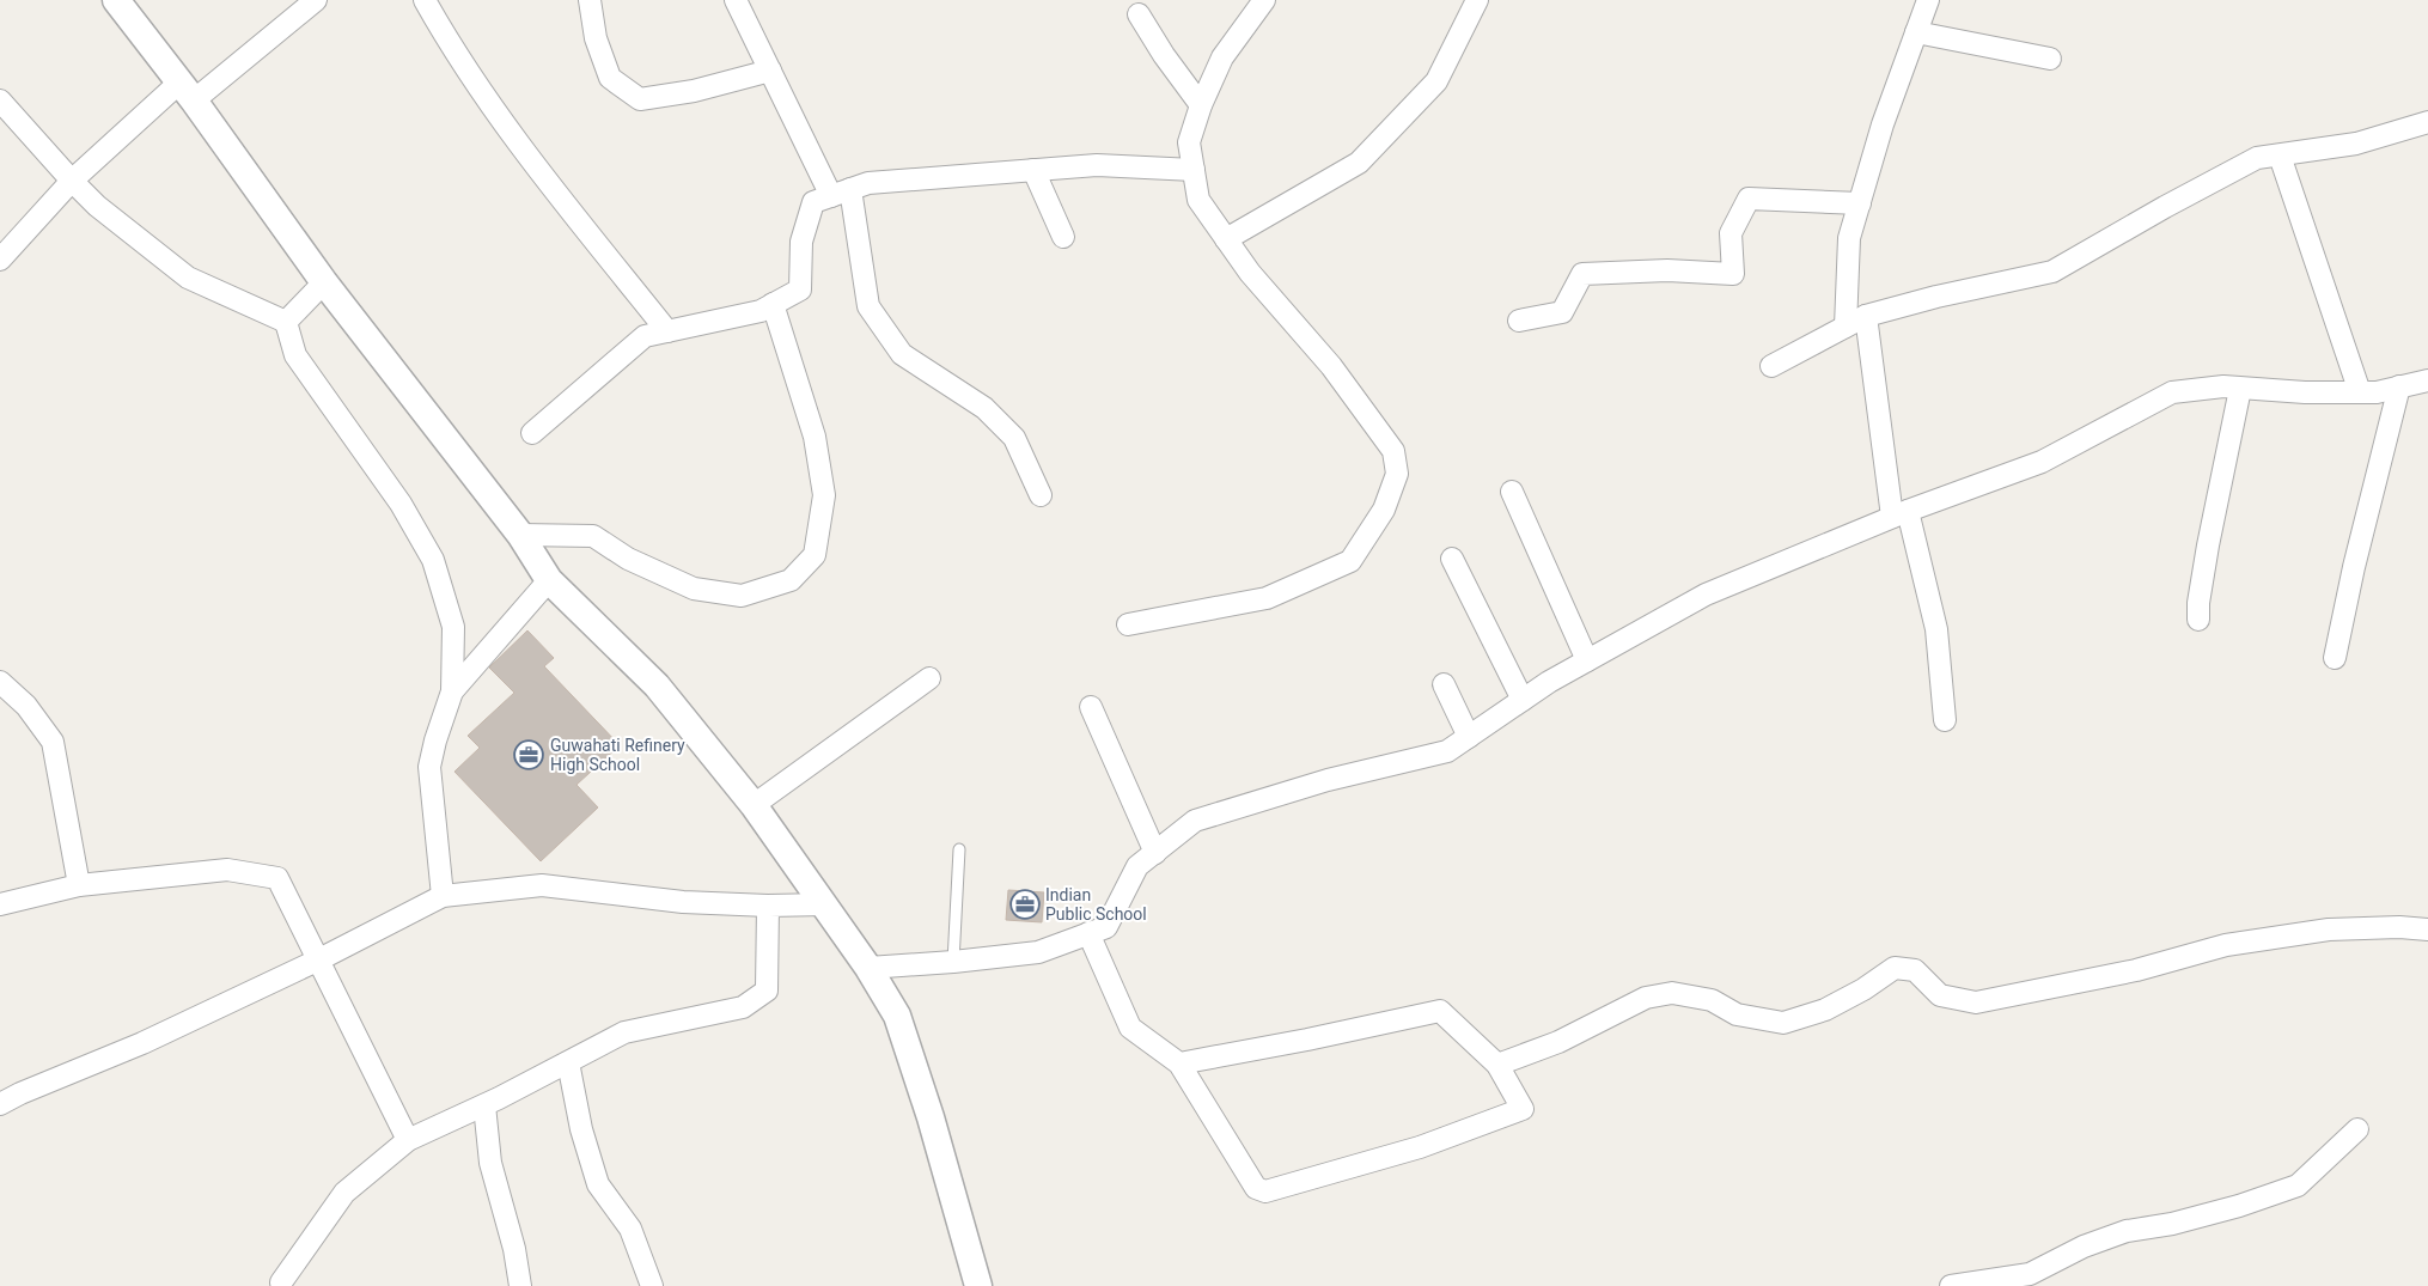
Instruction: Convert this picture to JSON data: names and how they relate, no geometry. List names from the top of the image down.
{
  "places": {
    "office": ["Guwahati Refinery High School", "Indian Public School"]
  }
}
